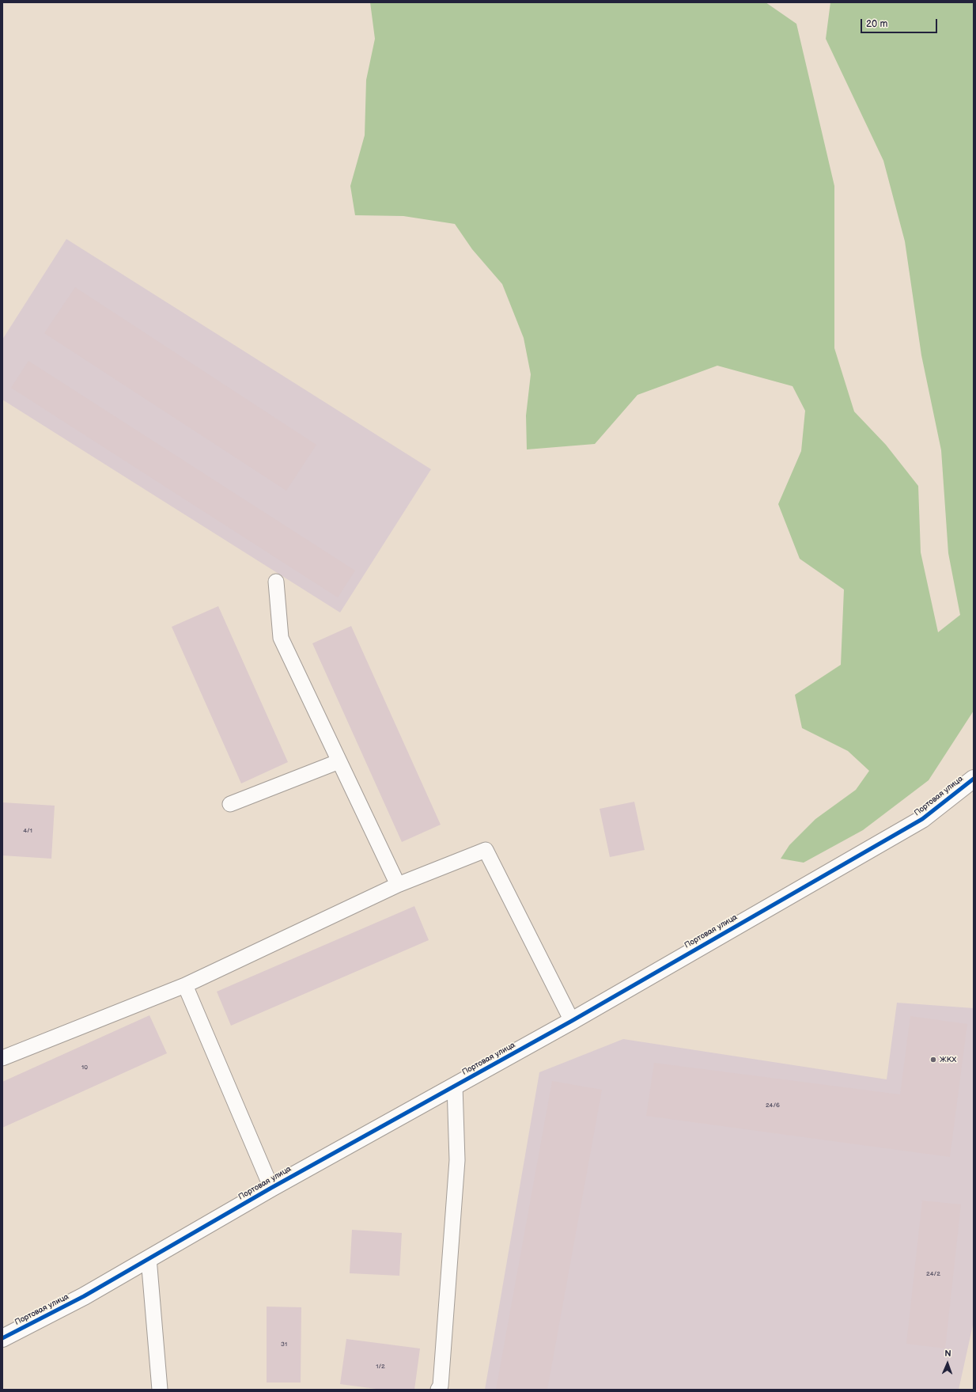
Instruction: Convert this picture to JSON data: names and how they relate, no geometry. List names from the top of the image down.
{
  "streets": {
    "street": ["Портовая улица"]
  },
  "places": ["ЖКХ"],
  "house_numbers": [
    "4/1",
    "10",
    "24/6",
    "24/2",
    "31",
    "1/2"
  ],
  "scale_bar": "20 m",
  "north": "top"
}
